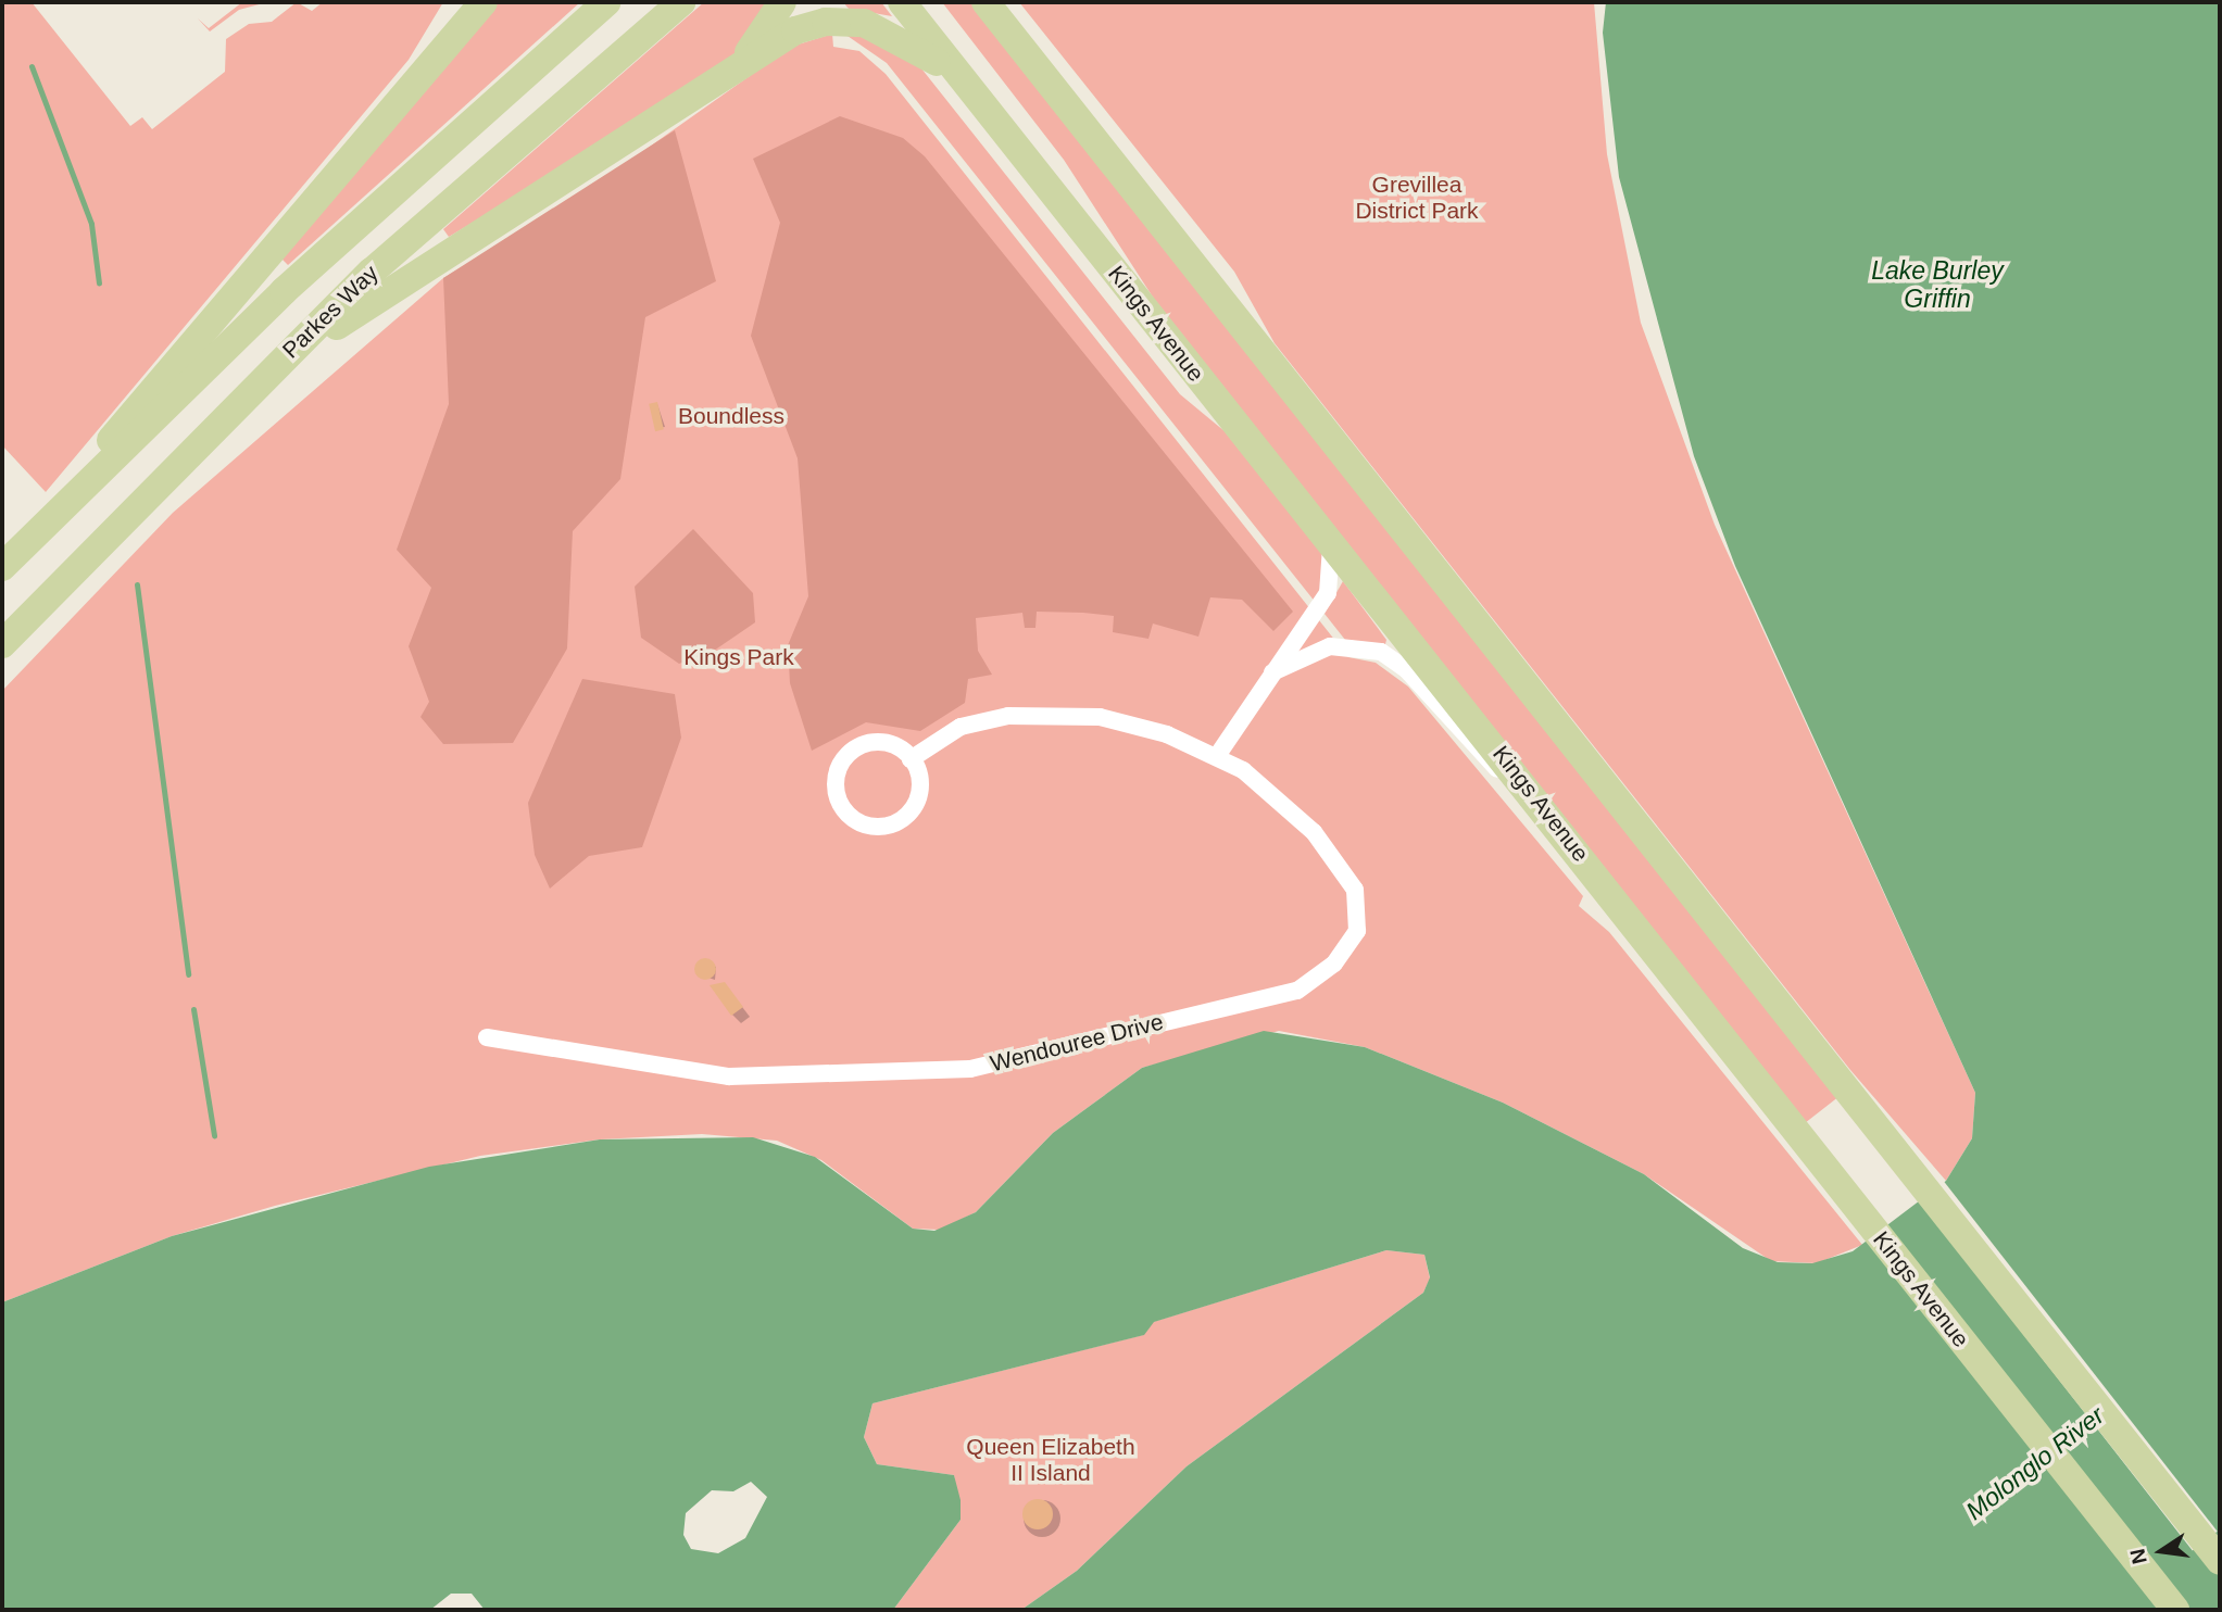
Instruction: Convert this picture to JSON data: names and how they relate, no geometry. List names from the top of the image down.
{
  "streets": {
    "main road": ["Parkes Way", "Kings Avenue"],
    "street": ["Wendouree Drive"]
  },
  "water": ["Lake Burley Griffin", "Molonglo River"],
  "parks": [
    "Grevillea District Park",
    "Boundless",
    "Kings Park",
    "Queen Elizabeth II Island"
  ],
  "north": "left"
}
